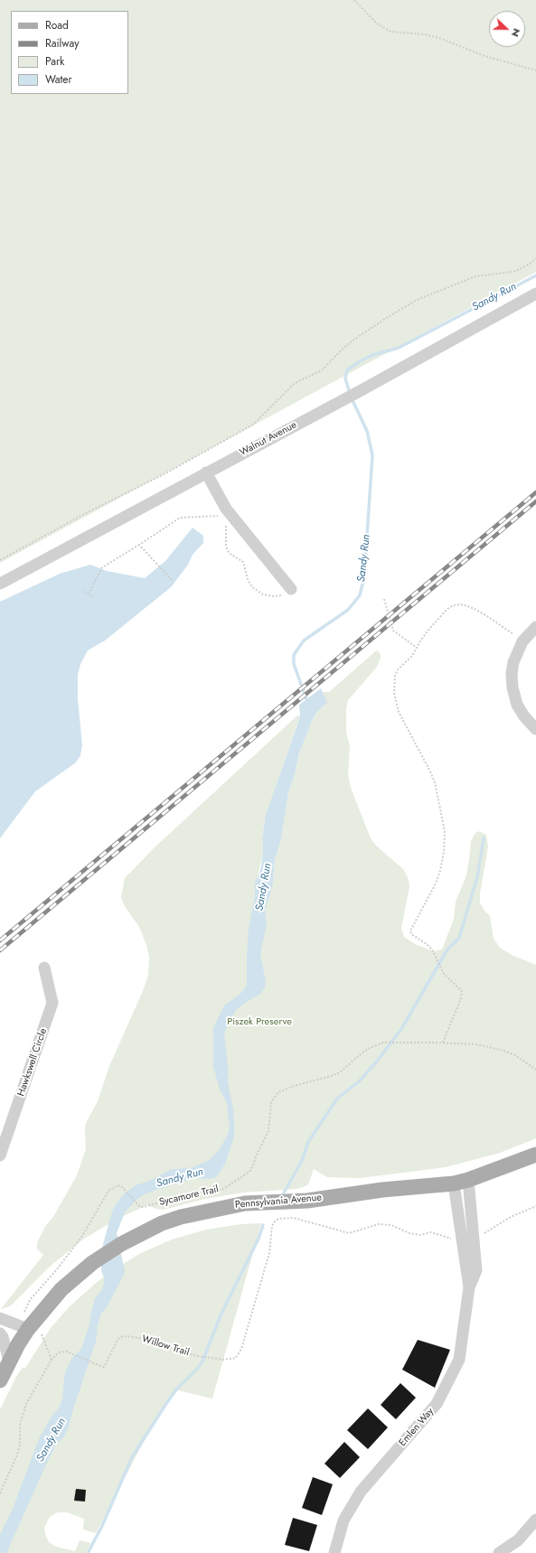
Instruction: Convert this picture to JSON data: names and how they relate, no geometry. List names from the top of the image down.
{
  "streets": {
    "main road": ["Pennsylvania Avenue"],
    "street": ["Walnut Avenue", "Hawkswell Circle", "Emlen Way"],
    "path": ["Sycamore Trail", "Willow Trail"]
  },
  "crossings": [
    ["Pennsylvania Avenue", "Emlen Way"],
    ["Willow Trail", "Emlen Way"]
  ],
  "water": ["Sandy Run"],
  "parks": ["Piszek Preserve"],
  "legend": [
    "Road",
    "Railway",
    "Park",
    "Water"
  ],
  "north": "right"
}
